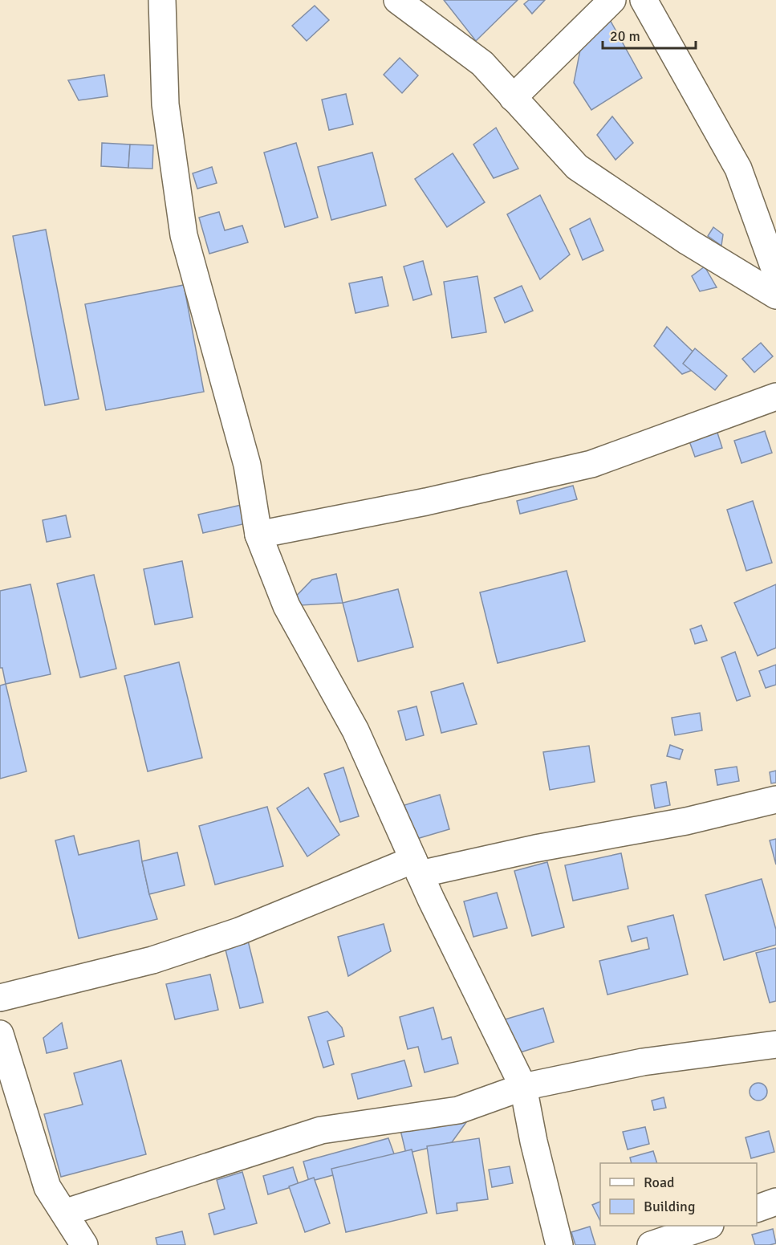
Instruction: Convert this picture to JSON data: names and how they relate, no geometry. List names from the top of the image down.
{
  "legend": ["Road", "Building"],
  "scale_bar": "20 m"
}
